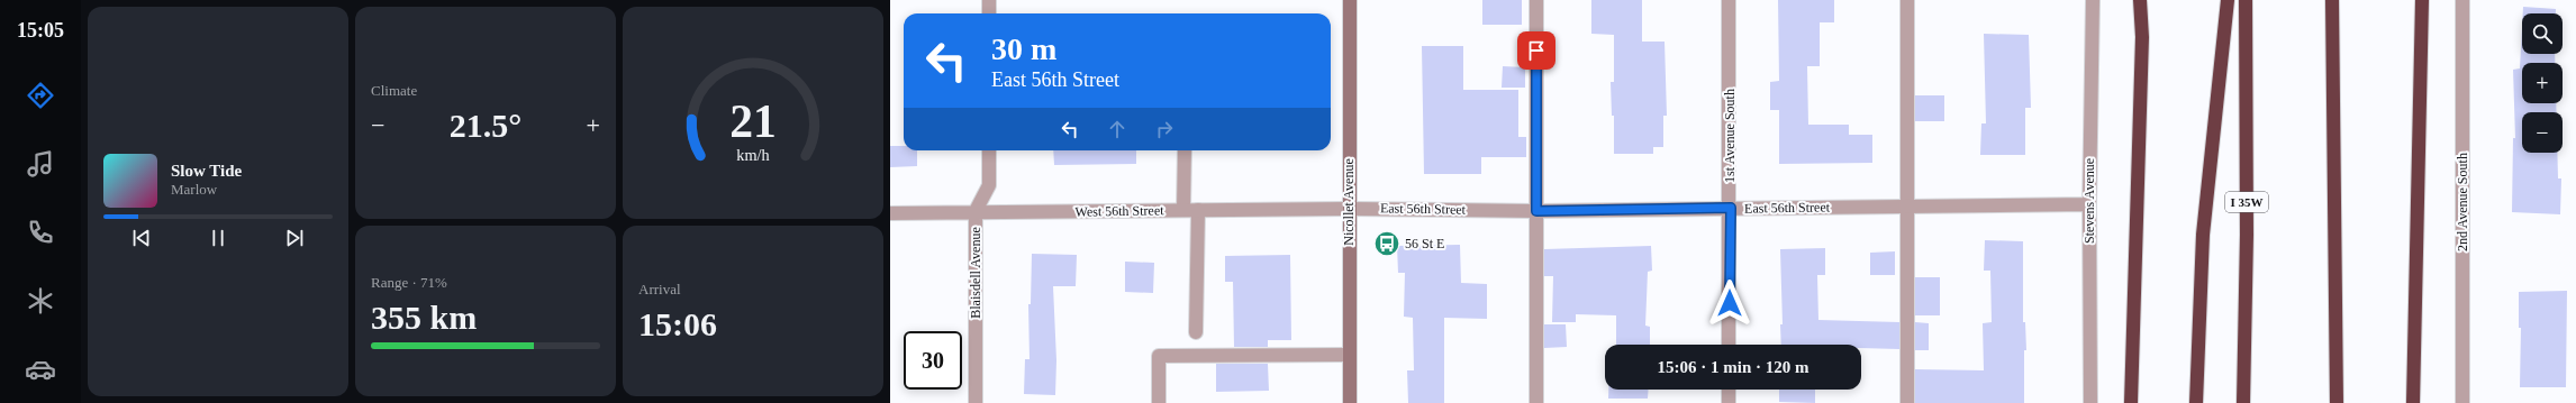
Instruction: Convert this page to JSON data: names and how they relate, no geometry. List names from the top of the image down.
{
  "streets": {
    "highway": ["I 35W"],
    "main road": ["Nicollet Avenue"],
    "street": [
      "1st Avenue South",
      "Stevens Avenue",
      "2nd Avenue South",
      "East 56th Street",
      "West 56th Street",
      "Blaisdell Avenue"
    ]
  },
  "crossings": [
    ["1st Avenue South", "East 56th Street"],
    ["Stevens Avenue", "East 56th Street"],
    ["Nicollet Avenue", "East 56th Street"],
    ["Nicollet Avenue", "West 56th Street"],
    ["East 56th Street", "West 56th Street"],
    ["West 56th Street", "Blaisdell Avenue"]
  ],
  "places": {
    "bus stop": ["56 St E"]
  },
  "page": {
    "tabs": "15:05",
    "tile": [
      "Climate",
      ["Range · 71%", "355 km"],
      ["Arrival", "15:06"]
    ],
    "map_buttons": ["+", "−"],
    "turn": ["30 m", "East 56th Street"],
    "heat": ["−", "21.5°", "+"],
    "song": ["Slow Tide", "Marlow"],
    "limit": "30",
    "trip": "15:06 · 1 min · 120 m",
    "gauge": ["21", "km/h"]
  }
}
